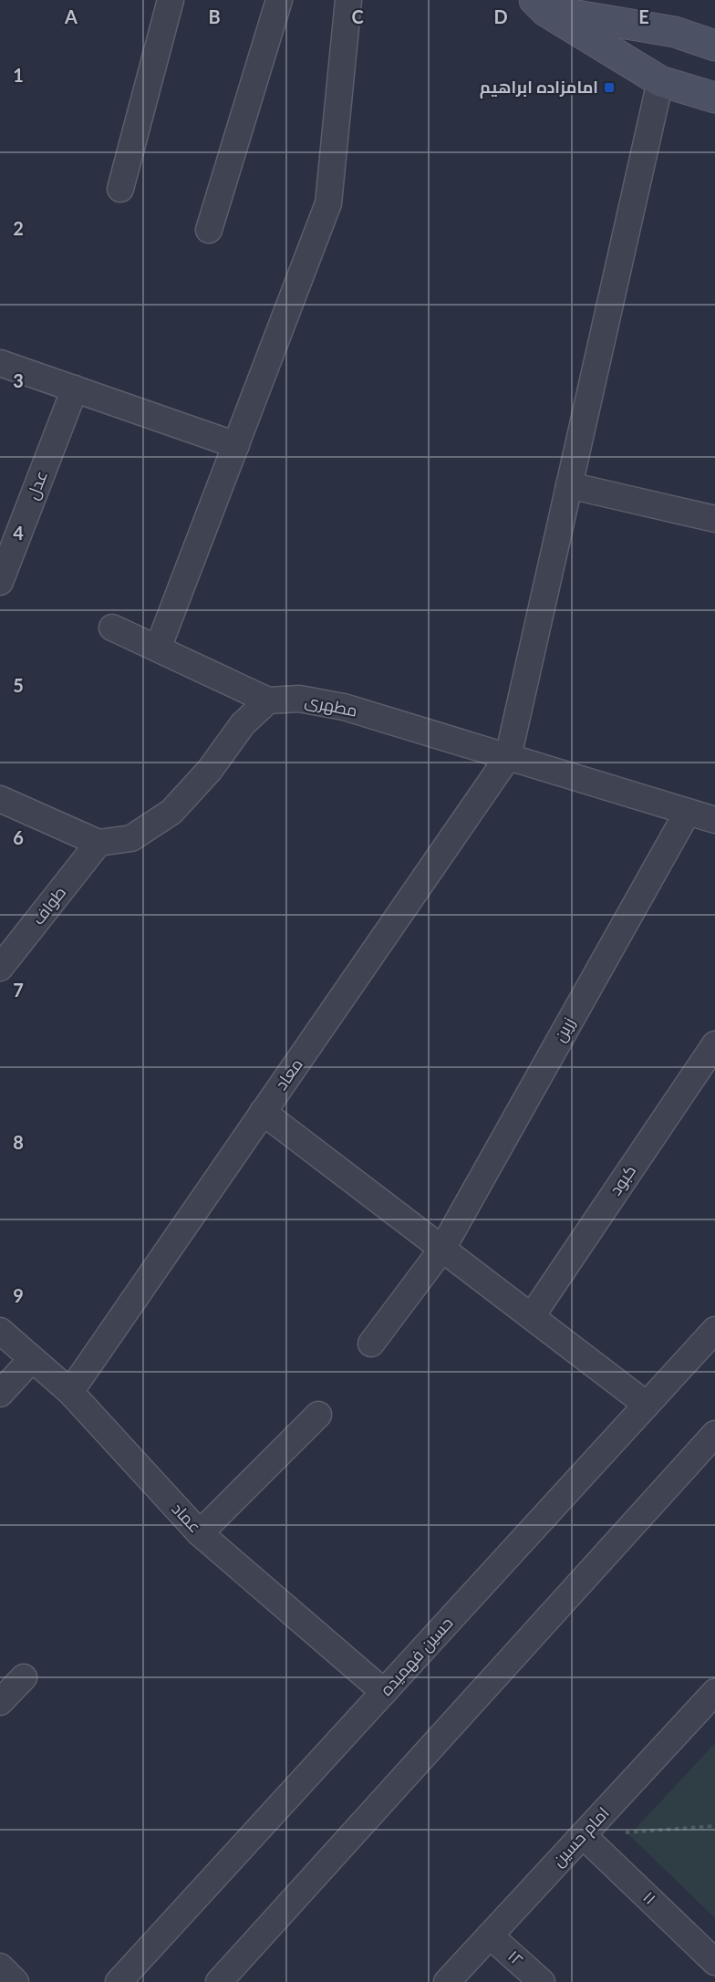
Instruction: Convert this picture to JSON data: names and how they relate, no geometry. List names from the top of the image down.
{
  "streets": {
    "street": [
      "عدل",
      "مطهری",
      "طواف",
      "زرین",
      "معاد",
      "کبود",
      "عماد",
      "حسین فهمیده",
      "امام حسین",
      "۱۱",
      "۱۲"
    ]
  },
  "crossings": [
    ["مطهری", "زرین"],
    ["مطهری", "معاد"],
    ["معاد", "عماد"],
    ["عماد", "حسین فهمیده"],
    ["امام حسین", "۱۱"],
    ["امام حسین", "۱۲"]
  ],
  "places": {
    "transit": ["امامزاده ابراهیم"]
  },
  "grid": {
    "columns": [
      "A",
      "B",
      "C",
      "D",
      "E"
    ],
    "rows": [
      "1",
      "2",
      "3",
      "4",
      "5",
      "6",
      "7",
      "8",
      "9"
    ]
  }
}
